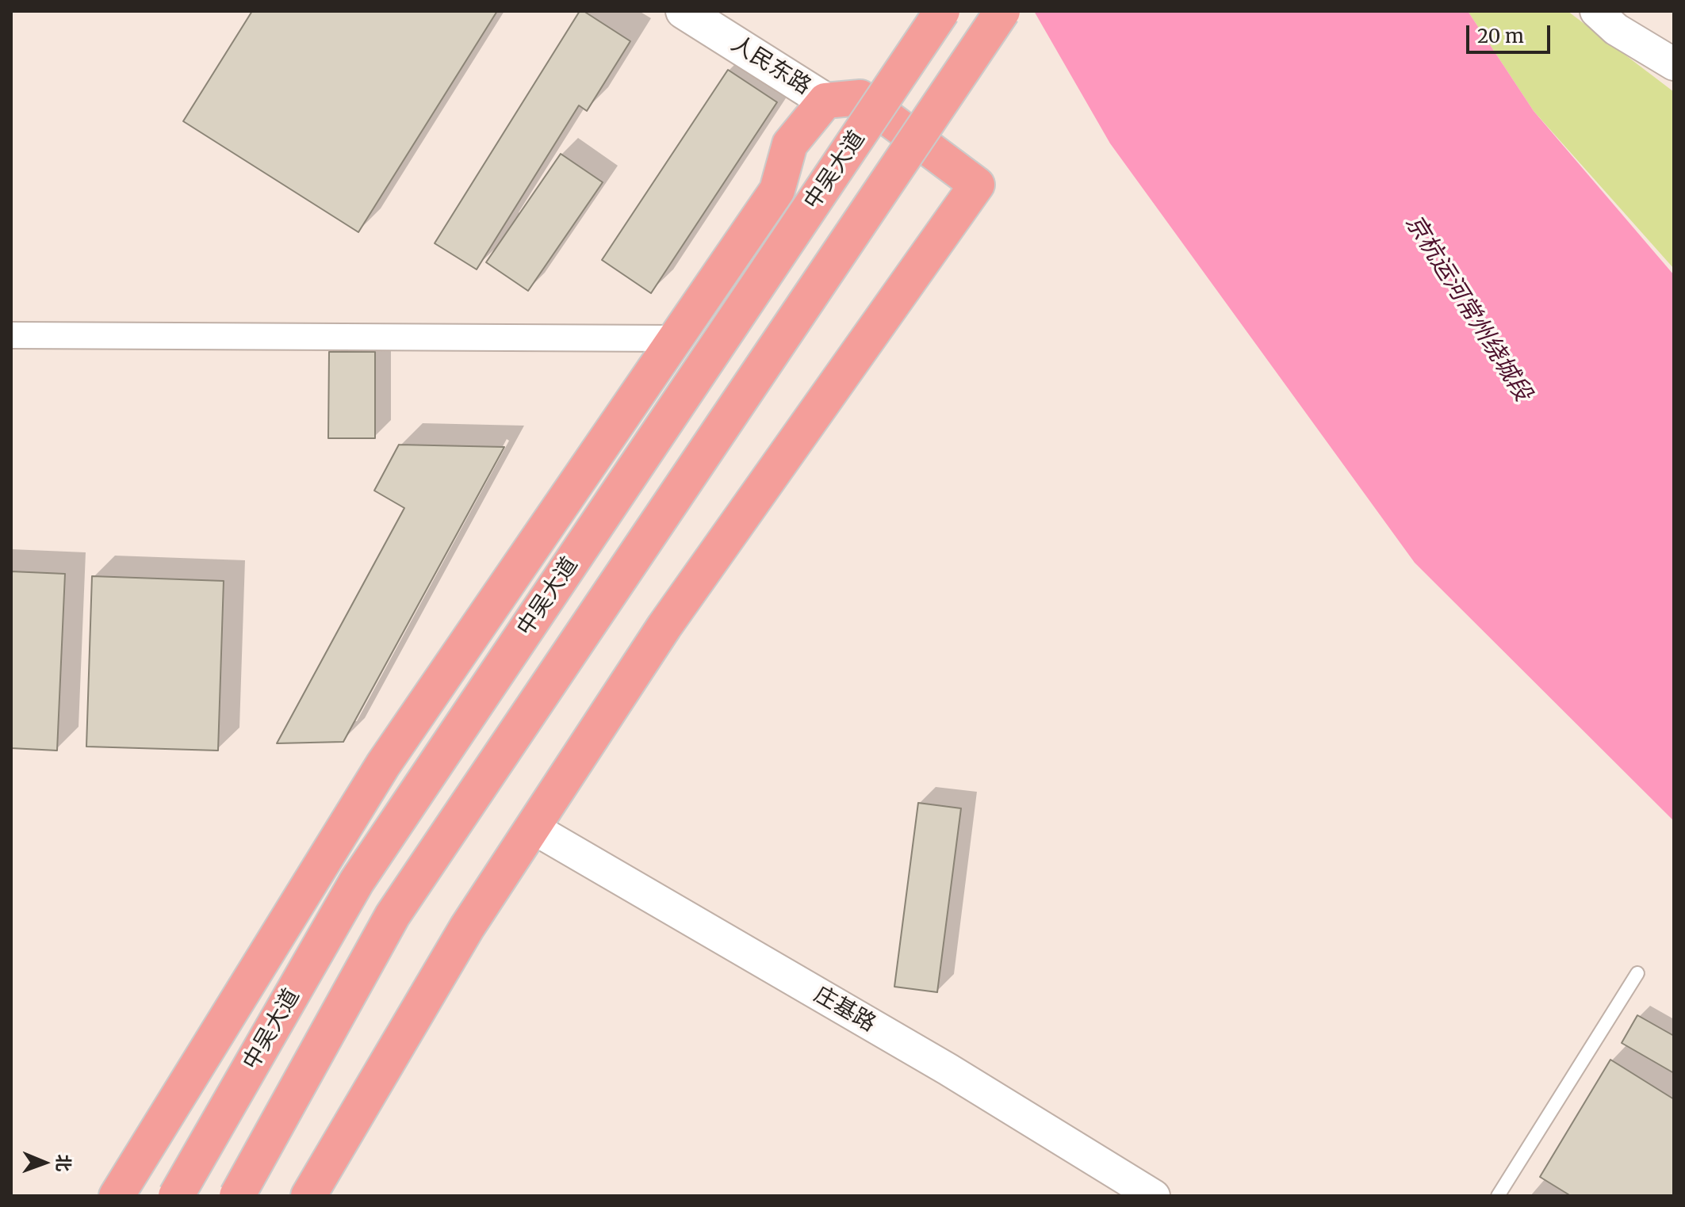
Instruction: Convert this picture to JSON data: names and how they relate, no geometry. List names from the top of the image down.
{
  "streets": {
    "main road": ["人民东路", "中吴大道"],
    "street": ["庄基路"]
  },
  "water": ["京杭运河常州绕城段"],
  "scale_bar": "20 m",
  "north": "right"
}
